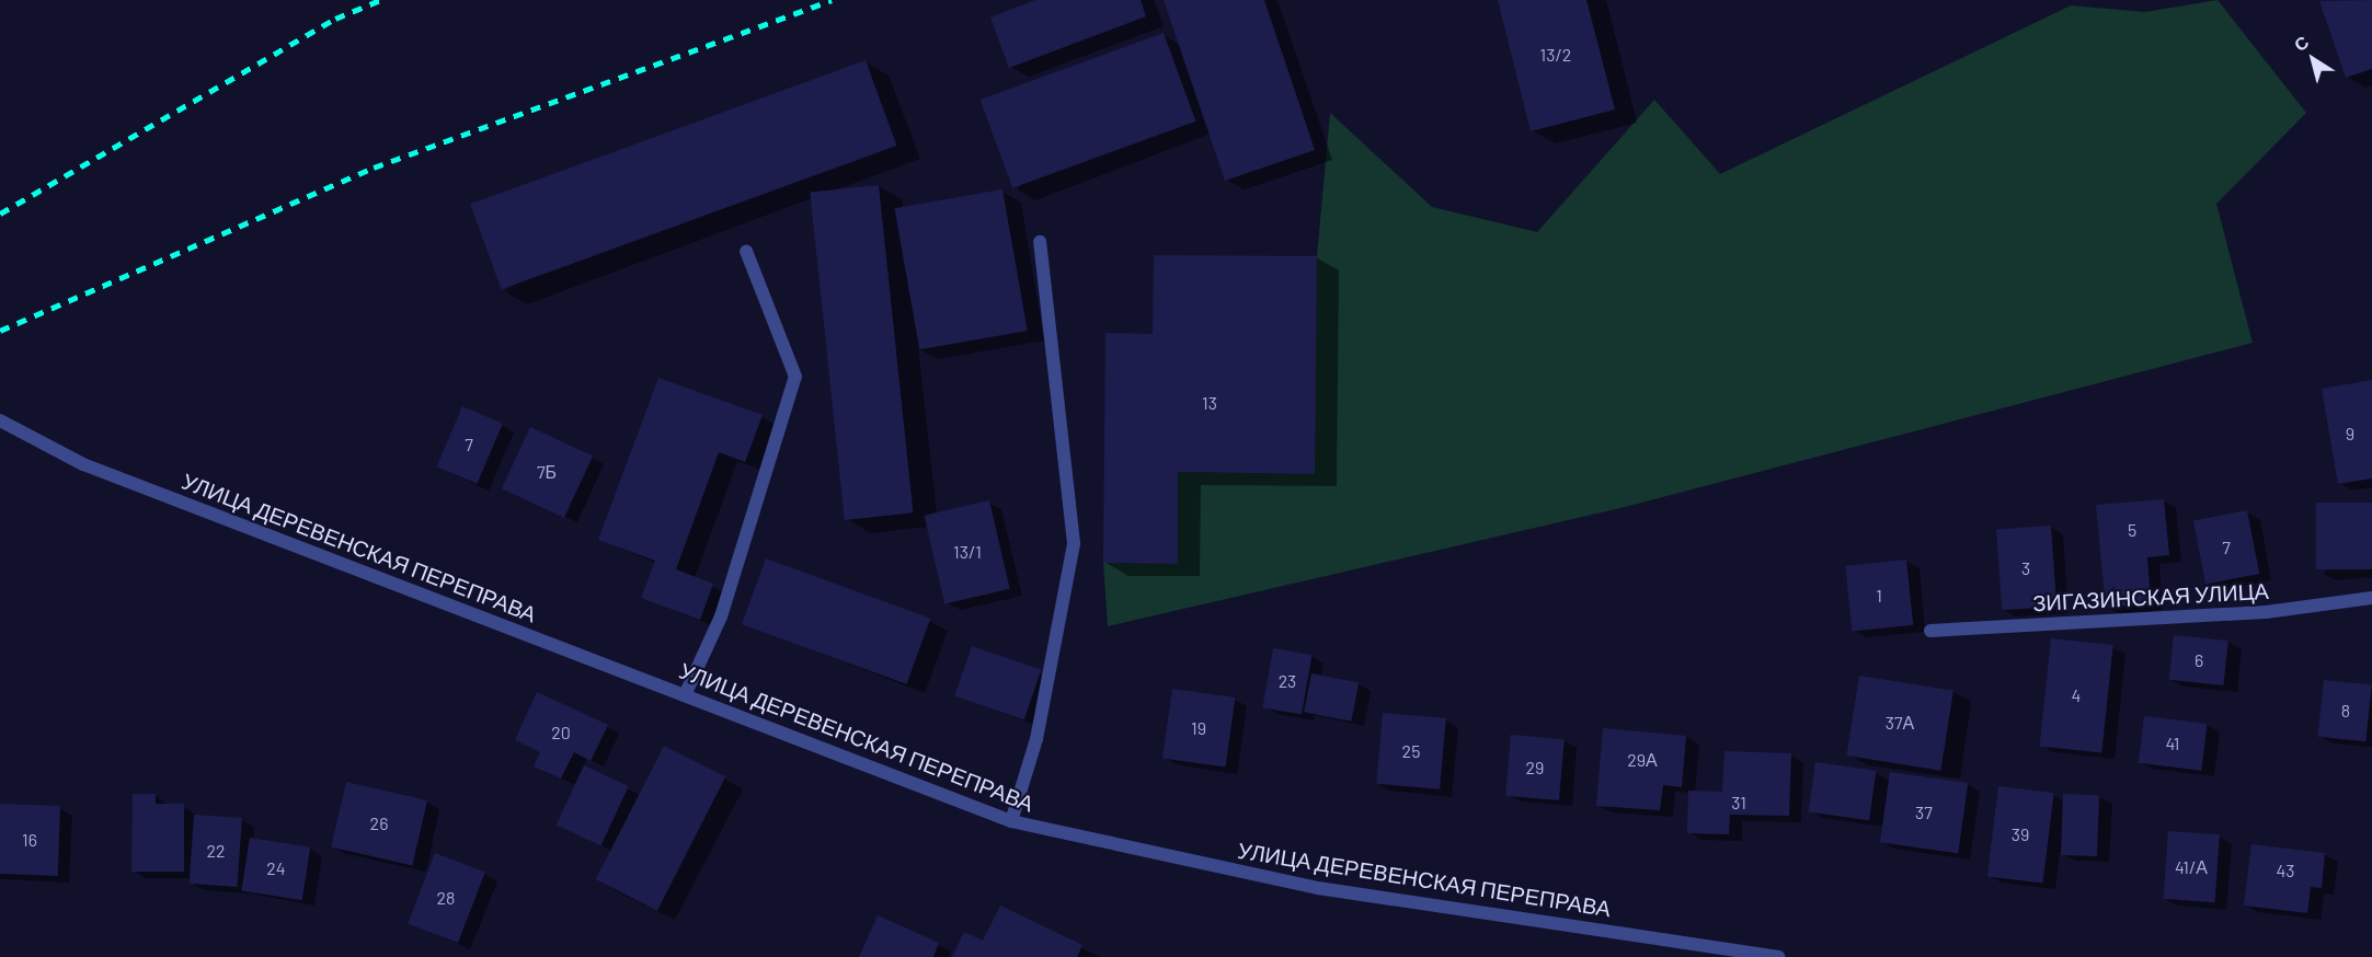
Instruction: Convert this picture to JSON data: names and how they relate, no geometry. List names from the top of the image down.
{
  "streets": {
    "street": ["УЛИЦА ДЕРЕВЕНСКАЯ ПЕРЕПРАВА", "ЗИГАЗИНСКАЯ УЛИЦА"]
  },
  "house_numbers": [
    "13/2",
    "13",
    "9",
    "7",
    "7Б",
    "5",
    "7",
    "13/1",
    "3",
    "1",
    "6",
    "23",
    "4",
    "8",
    "37А",
    "19",
    "20",
    "41",
    "25",
    "29А",
    "29",
    "31",
    "37",
    "26",
    "39",
    "16",
    "22",
    "41/А",
    "24",
    "43",
    "28"
  ],
  "north": "top left"
}
